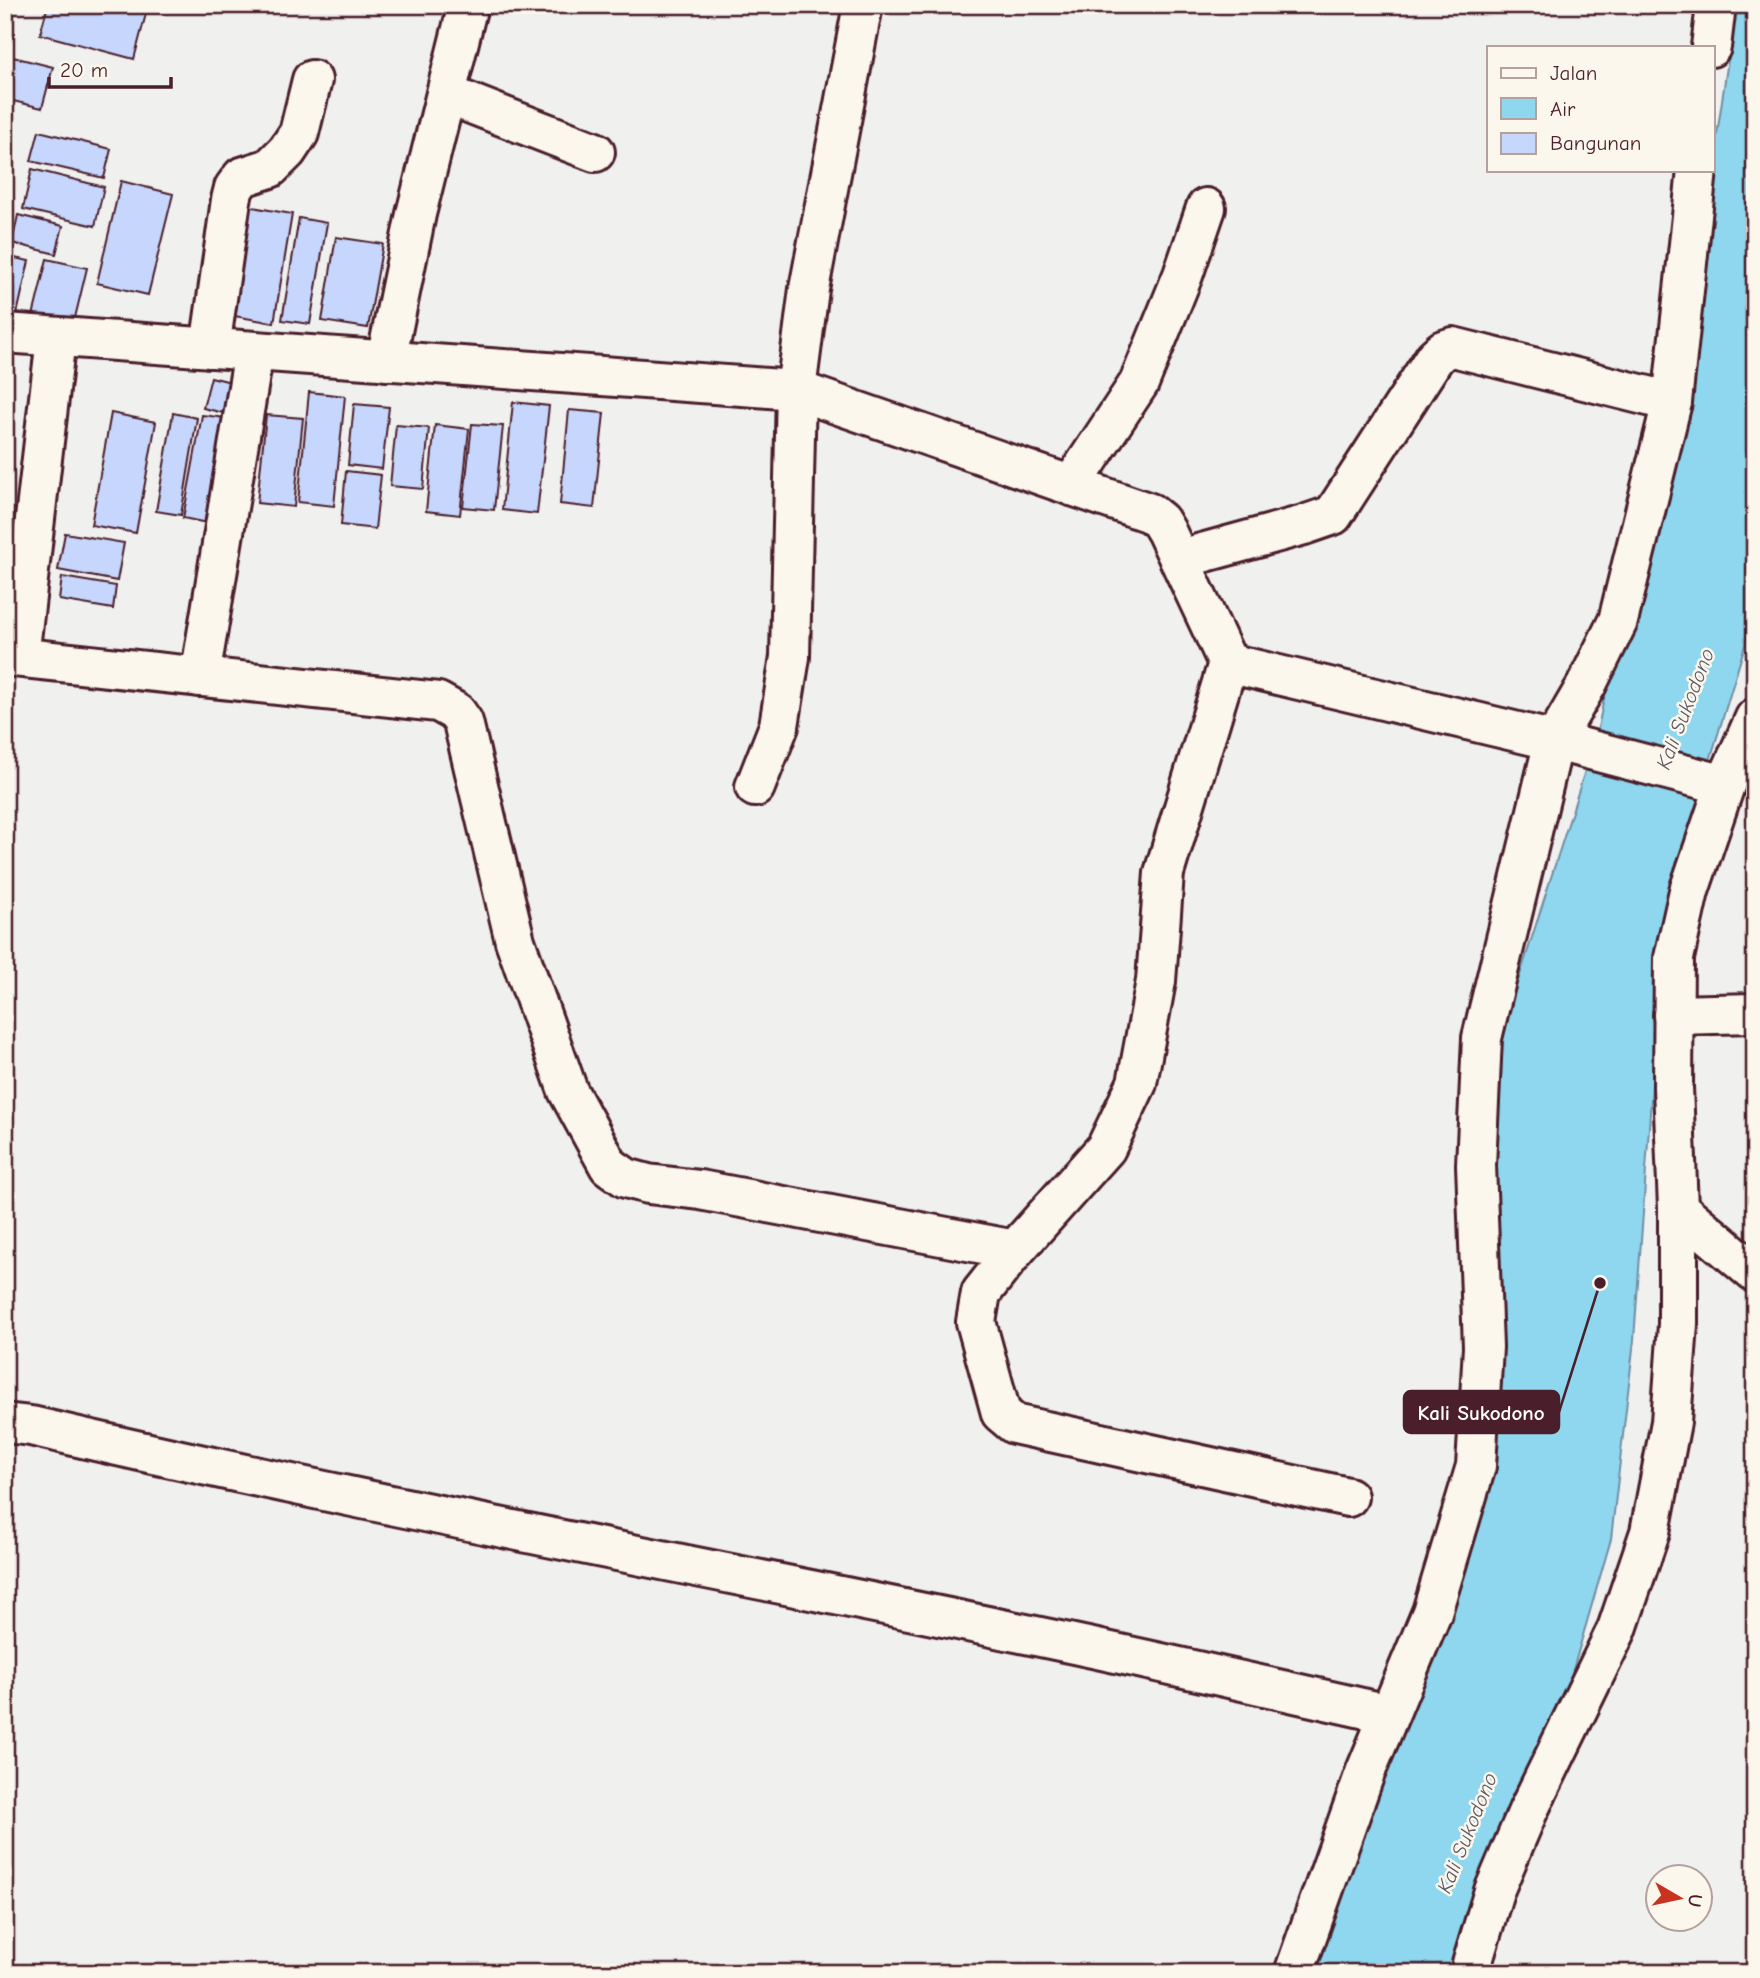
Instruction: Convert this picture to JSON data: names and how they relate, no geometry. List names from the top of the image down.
{
  "water": ["Kali Sukodono"],
  "places": ["Kali Sukodono"],
  "legend": ["Jalan", "Air", "Bangunan"],
  "scale_bar": "20 m",
  "north": "right"
}
